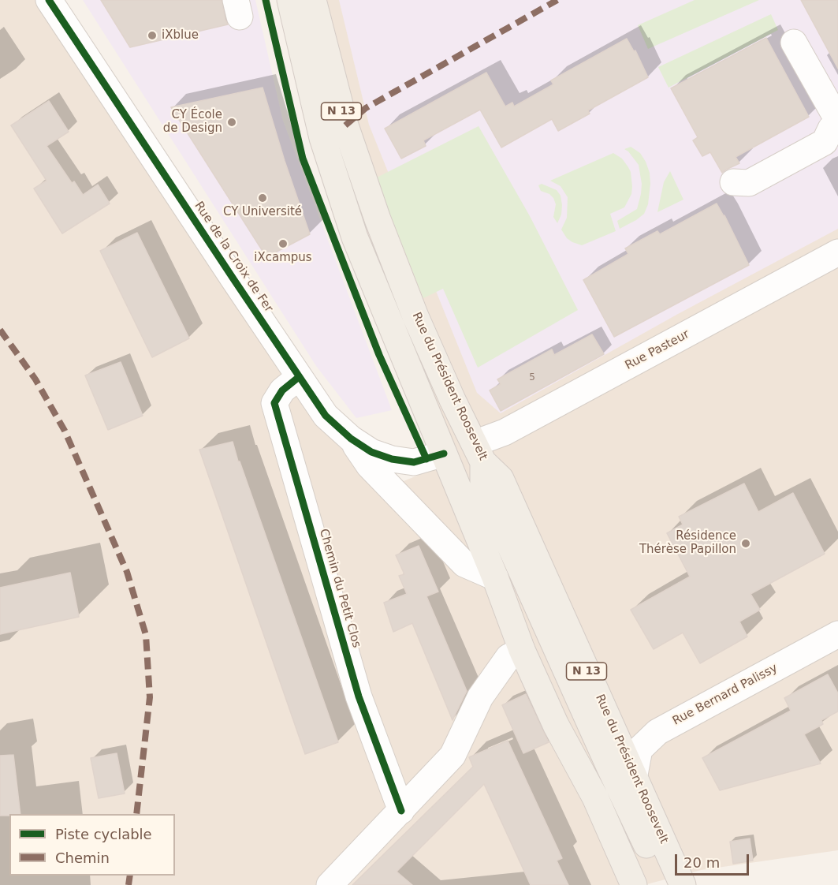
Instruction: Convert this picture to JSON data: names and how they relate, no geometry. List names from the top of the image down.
{
  "streets": {
    "main road": ["N 13", "Rue du Président Roosevelt"],
    "street": [
      "Rue de la Croix de Fer",
      "Rue Pasteur",
      "Chemin du Petit Clos",
      "Rue Bernard Palissy"
    ]
  },
  "crossings": [
    ["N 13", "Rue de la Croix de Fer"],
    ["Rue de la Croix de Fer", "Chemin du Petit Clos"],
    ["Rue Pasteur", "Rue du Président Roosevelt"],
    ["Rue du Président Roosevelt", "Rue Bernard Palissy"]
  ],
  "places": [
    "iXblue",
    "CY École de Design",
    "CY Université",
    "iXcampus",
    "Résidence Thérèse Papillon"
  ],
  "house_numbers": ["5"],
  "legend": ["Piste cyclable", "Chemin"],
  "scale_bar": "20 m"
}
